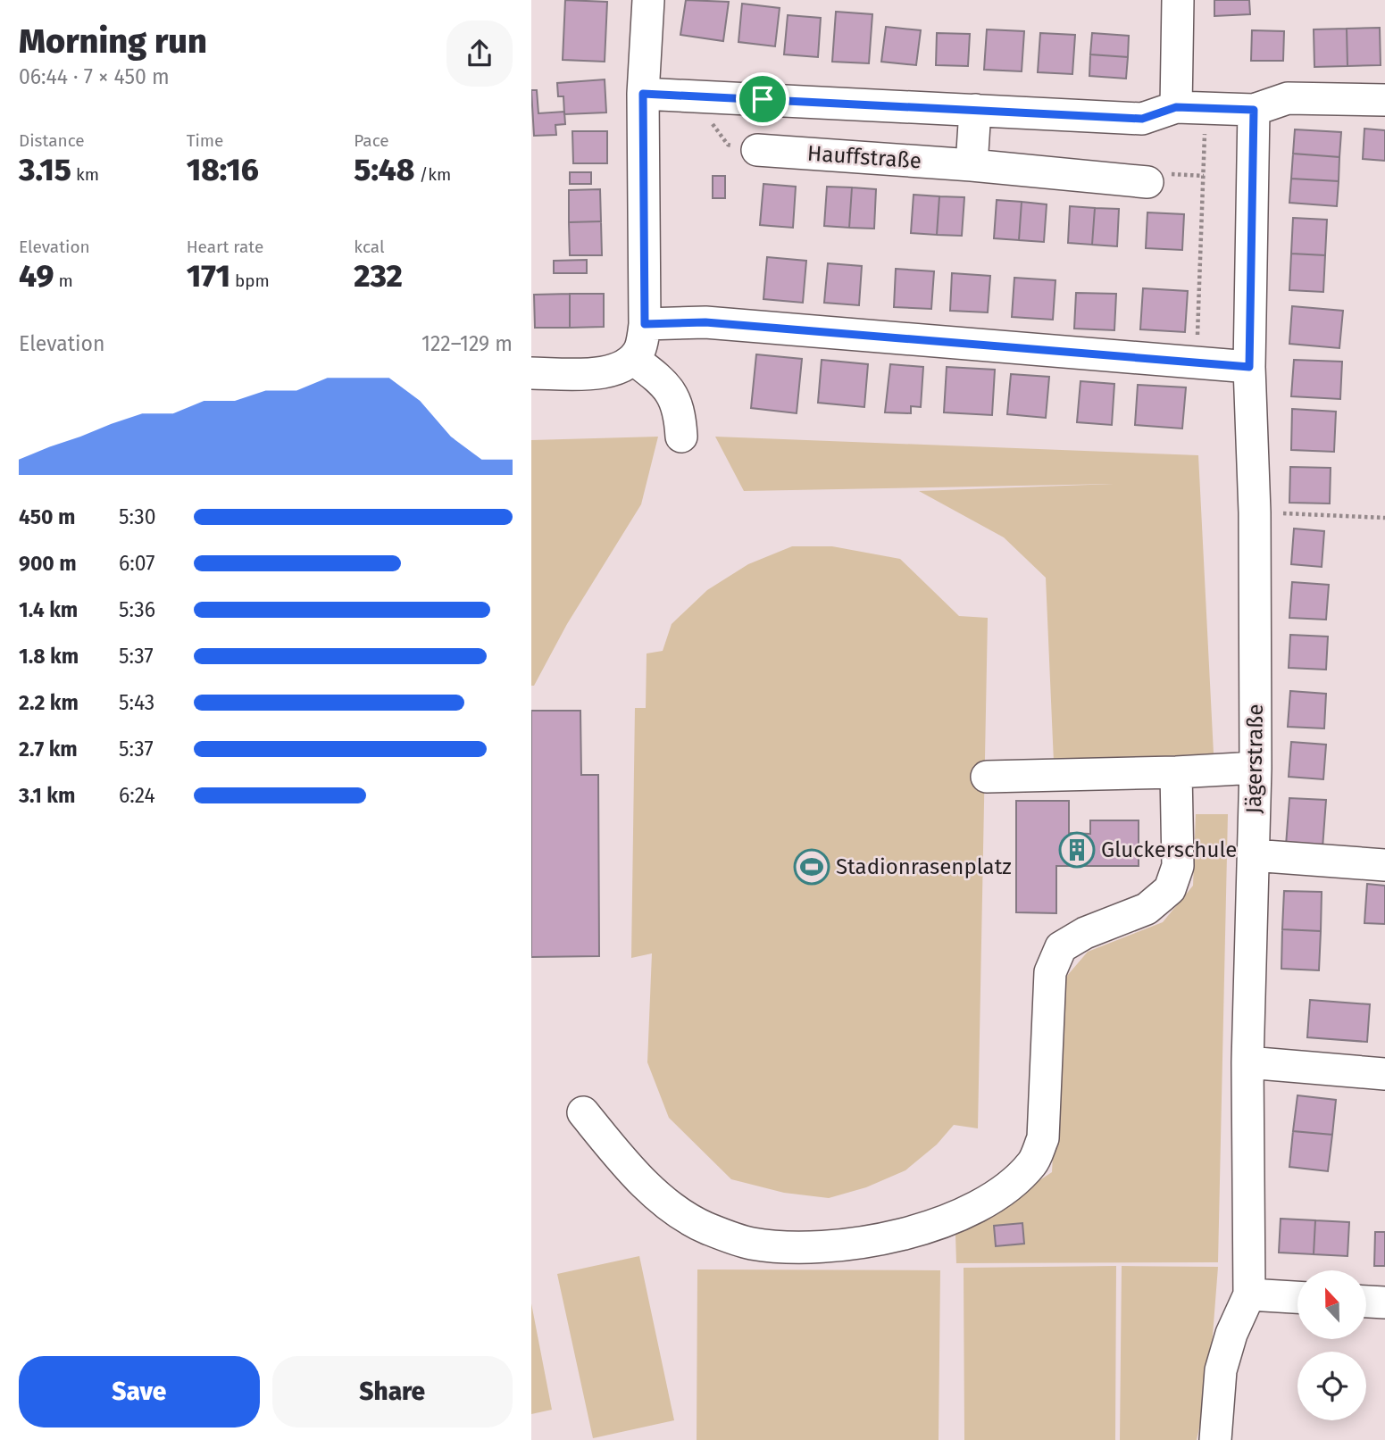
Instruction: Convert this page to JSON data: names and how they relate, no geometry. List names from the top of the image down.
{
  "streets": {
    "street": ["Hauffstraße", "Jägerstraße"]
  },
  "places": {
    "building": ["Gluckerschule"],
    "sports": ["Stadionrasenplatz"]
  },
  "north": "top",
  "page": {
    "heading": ["Morning run", "06:44 · 7 × 450 m"],
    "stats": [
      ["Distance", "3.15 km"],
      ["Time", "18:16"],
      ["Pace", "5:48 /km"],
      ["Elevation", "49 m"],
      ["Heart rate", "171 bpm"],
      ["kcal", "232"]
    ],
    "chart": ["Elevation", "122–129 m"],
    "list": [
      {
        "name": "450 m",
        "note": "5:30"
      },
      {
        "name": "900 m",
        "note": "6:07"
      },
      {
        "name": "1.4 km",
        "note": "5:36"
      },
      {
        "name": "1.8 km",
        "note": "5:37"
      },
      {
        "name": "2.2 km",
        "note": "5:43"
      },
      {
        "name": "2.7 km",
        "note": "5:37"
      },
      {
        "name": "3.1 km",
        "note": "6:24"
      }
    ],
    "buttons": ["Save", "Share"]
  }
}
